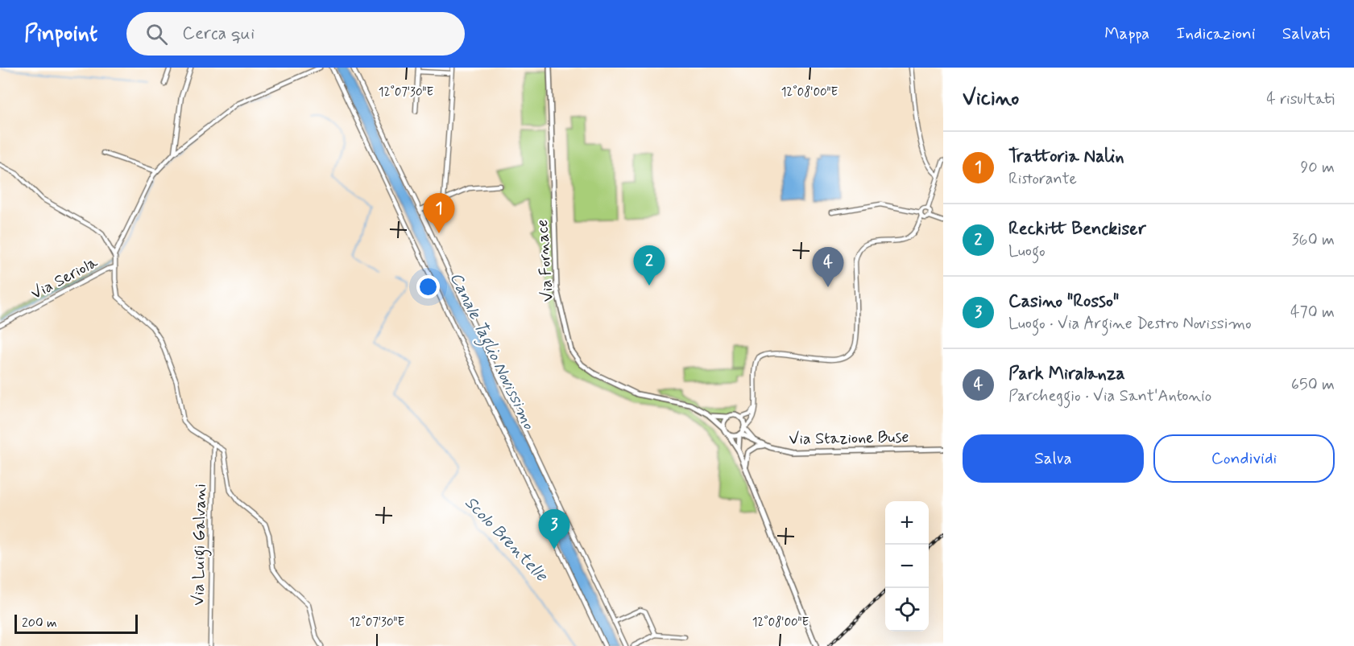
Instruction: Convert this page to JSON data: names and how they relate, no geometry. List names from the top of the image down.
{
  "streets": {
    "street": [
      "Via Fornace",
      "Via Seriola",
      "Via Stazione Buse",
      "Via Luigi Galvani"
    ]
  },
  "crossings": [
    ["Via Fornace", "Via Stazione Buse"]
  ],
  "water": ["Canale Taglio Novissimo", "Scolo Brentelle"],
  "scale_bar": "200 m",
  "page": {
    "header": "Pinpoint",
    "search": "Cerca qui",
    "nav": ["Mappa", "Indicazioni", "Salvati"],
    "heading": ["Vicino", "4 risultati"],
    "list": [
      {
        "mark": "1",
        "name": "Trattoria Nalin",
        "note": "Ristorante",
        "value": "90 m"
      },
      {
        "mark": "2",
        "name": "Reckitt Benckiser",
        "note": "Luogo",
        "value": "360 m"
      },
      {
        "mark": "3",
        "name": "Casino \"Rosso\"",
        "note": "Luogo · Via Argine Destro Novissimo",
        "value": "470 m"
      },
      {
        "mark": "4",
        "name": "Park Miralanza",
        "note": "Parcheggio · Via Sant'Antonio",
        "value": "650 m"
      }
    ],
    "pins": [
      "1",
      "2",
      "4",
      "3"
    ],
    "buttons": ["Salva", "Condividi"],
    "map_buttons": ["+", "−"],
    "scale": "200 m"
  },
  "coordinates": ["12°07'30\"E", "12°08'00\"E"]
}
